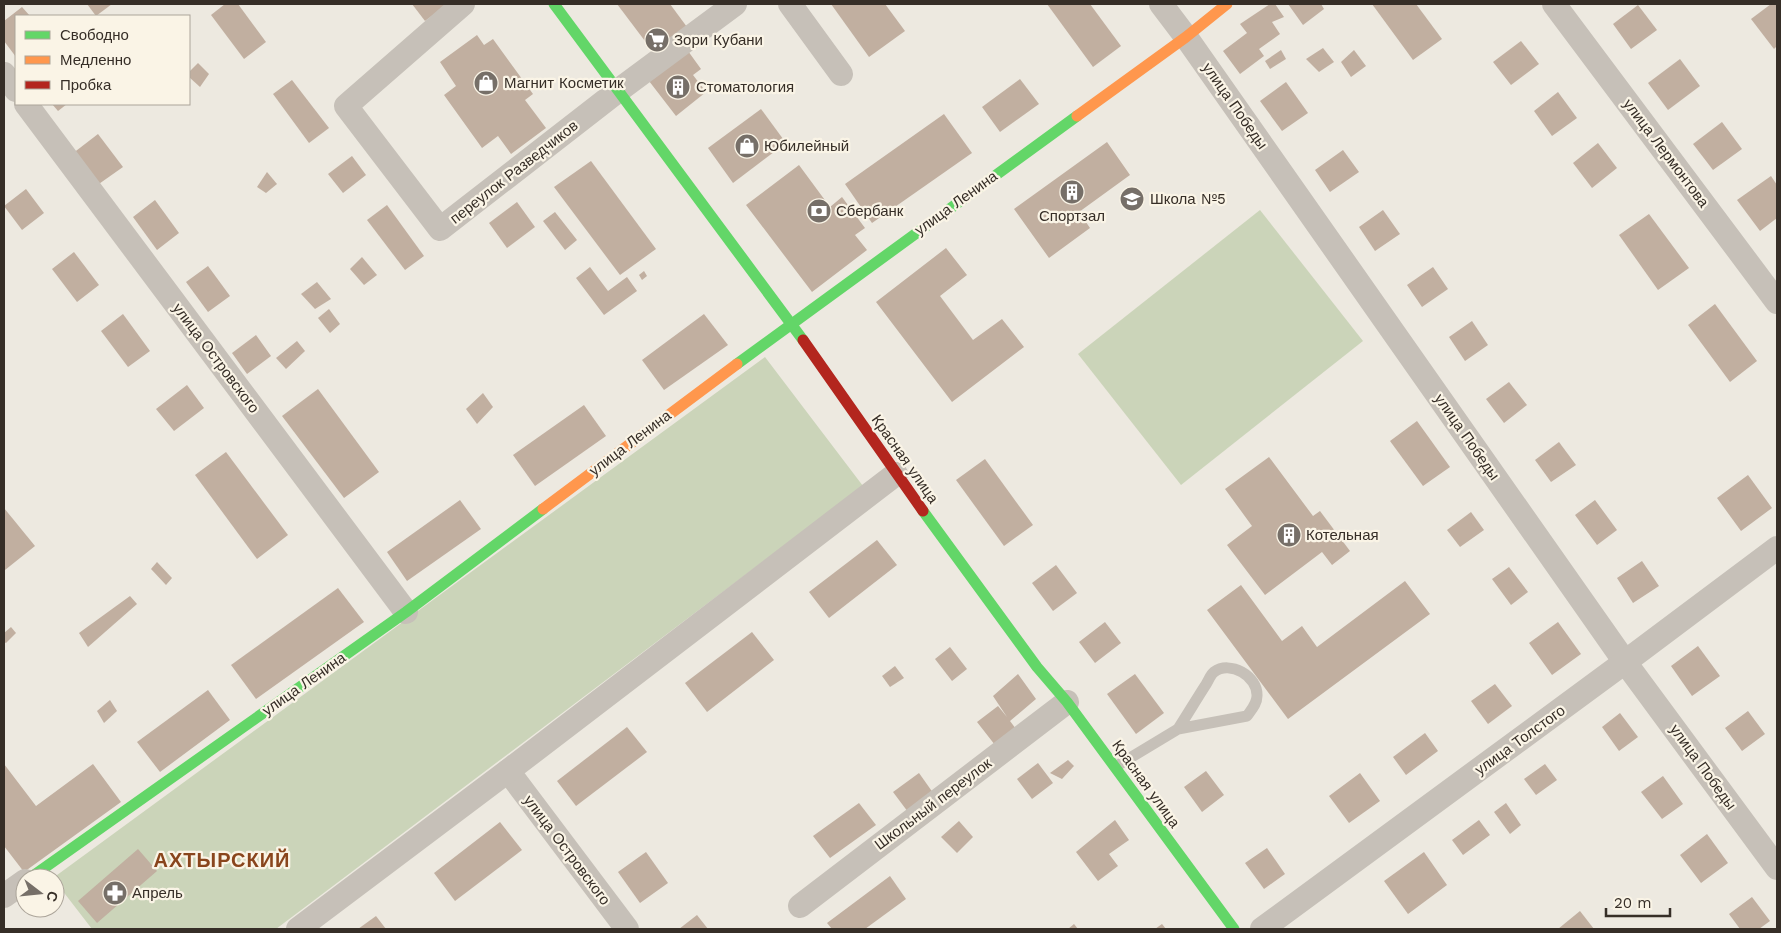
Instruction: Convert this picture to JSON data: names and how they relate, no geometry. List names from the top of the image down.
{
  "streets": {
    "street": [
      "улица Победы",
      "улица Лермонтова",
      "переулок Разведчиков",
      "улица Ленина",
      "улица Островского",
      "Красная улица",
      "улица Толстого",
      "Школьный переулок"
    ]
  },
  "crossings": [
    ["улица Победы", "улица Ленина"],
    ["улица Победы", "улица Толстого"],
    ["переулок Разведчиков", "Красная улица"],
    ["улица Ленина", "улица Островского"],
    ["улица Ленина", "Красная улица"],
    ["Красная улица", "Школьный переулок"]
  ],
  "districts": ["АХТЫРСКИЙ"],
  "places": {
    "supermarket": ["Зори Кубани"],
    "shop": ["Магнит Косметик", "Юбилейный"],
    "building": ["Стоматология", "Спортзал", "Котельная"],
    "school or university": ["Школа №5"],
    "bank": ["Сбербанк"],
    "pharmacy": ["Апрель"]
  },
  "legend": ["Свободно", "Медленно", "Пробка"],
  "scale_bar": "20 m",
  "north": "right"
}
